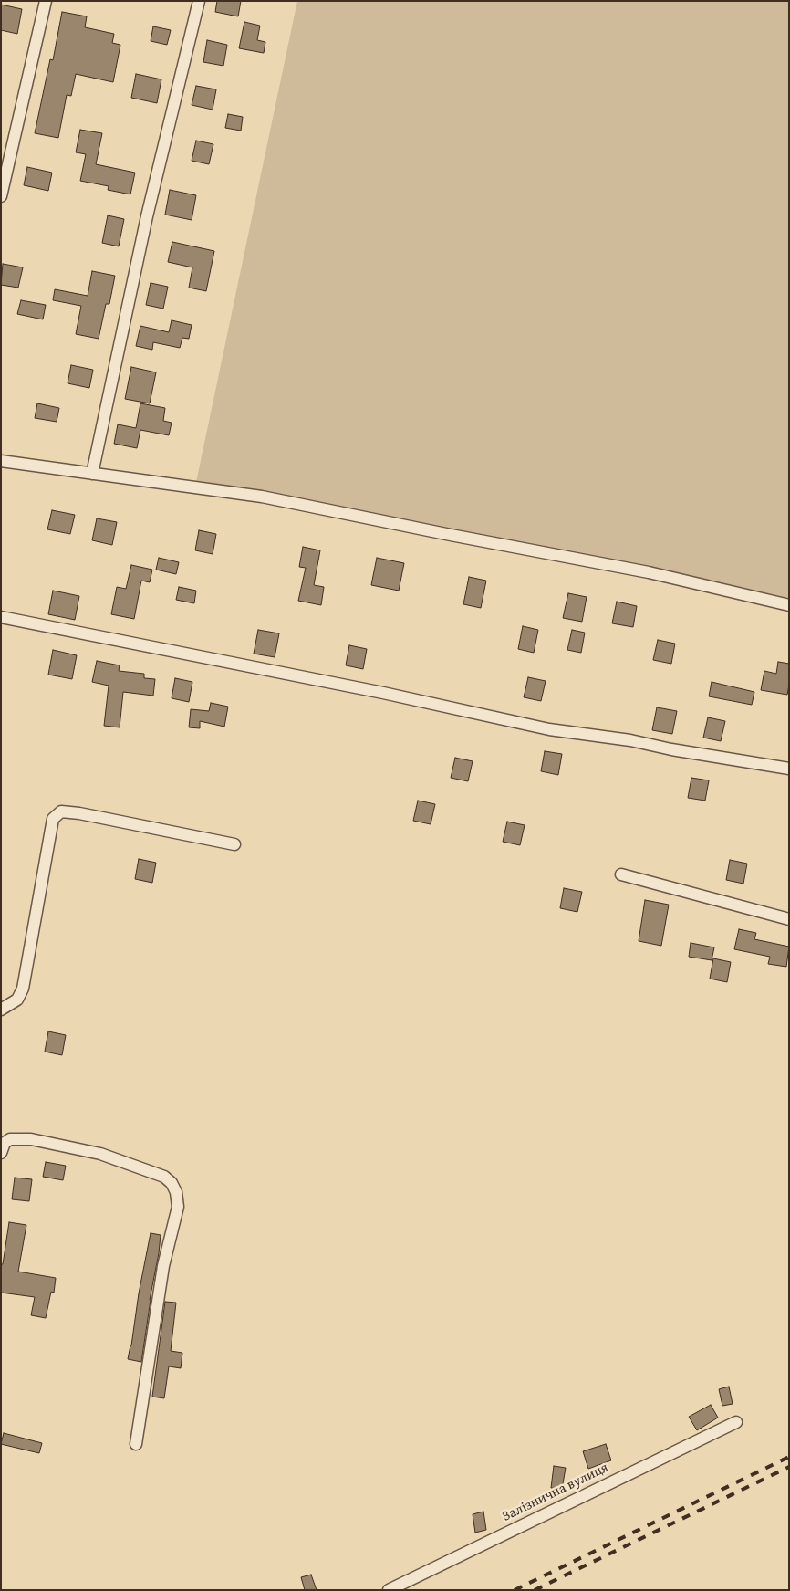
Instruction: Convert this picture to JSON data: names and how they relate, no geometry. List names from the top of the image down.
{
  "streets": {
    "street": ["Залізнична вулиця"]
  }
}
